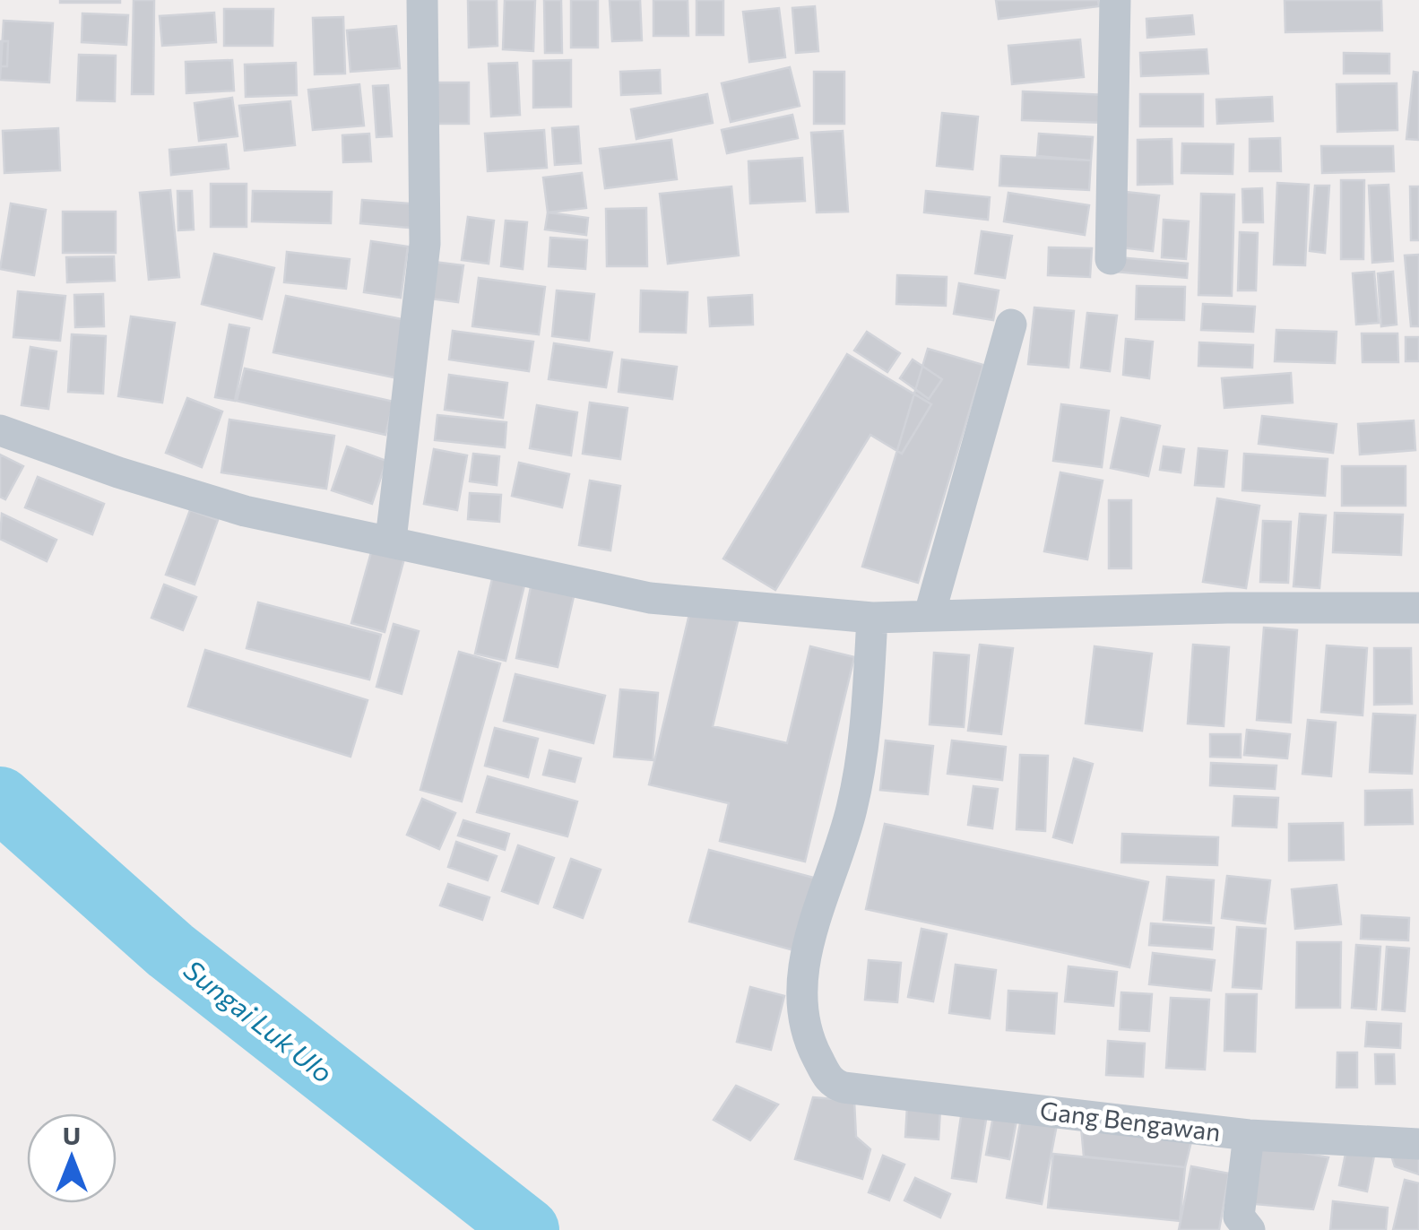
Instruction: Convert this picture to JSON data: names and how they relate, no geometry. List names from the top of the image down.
{
  "streets": {
    "street": ["Gang Bengawan"]
  },
  "water": ["Sungai Luk Ulo"],
  "north": "top"
}
